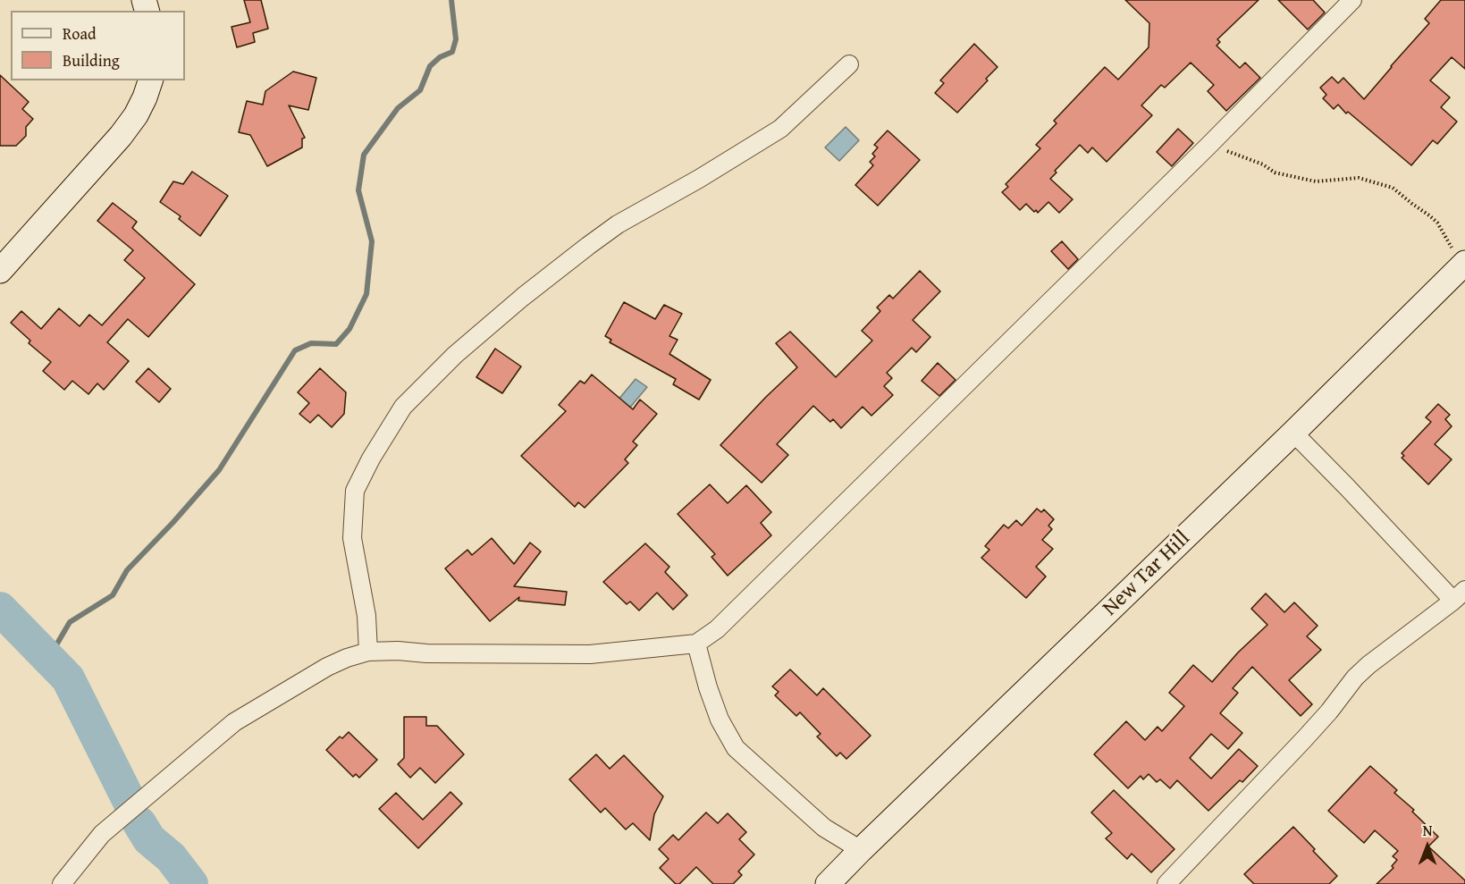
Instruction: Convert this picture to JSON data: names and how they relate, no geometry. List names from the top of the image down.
{
  "streets": {
    "street": ["New Tar Hill"]
  },
  "legend": ["Road", "Building"],
  "north": "top"
}
